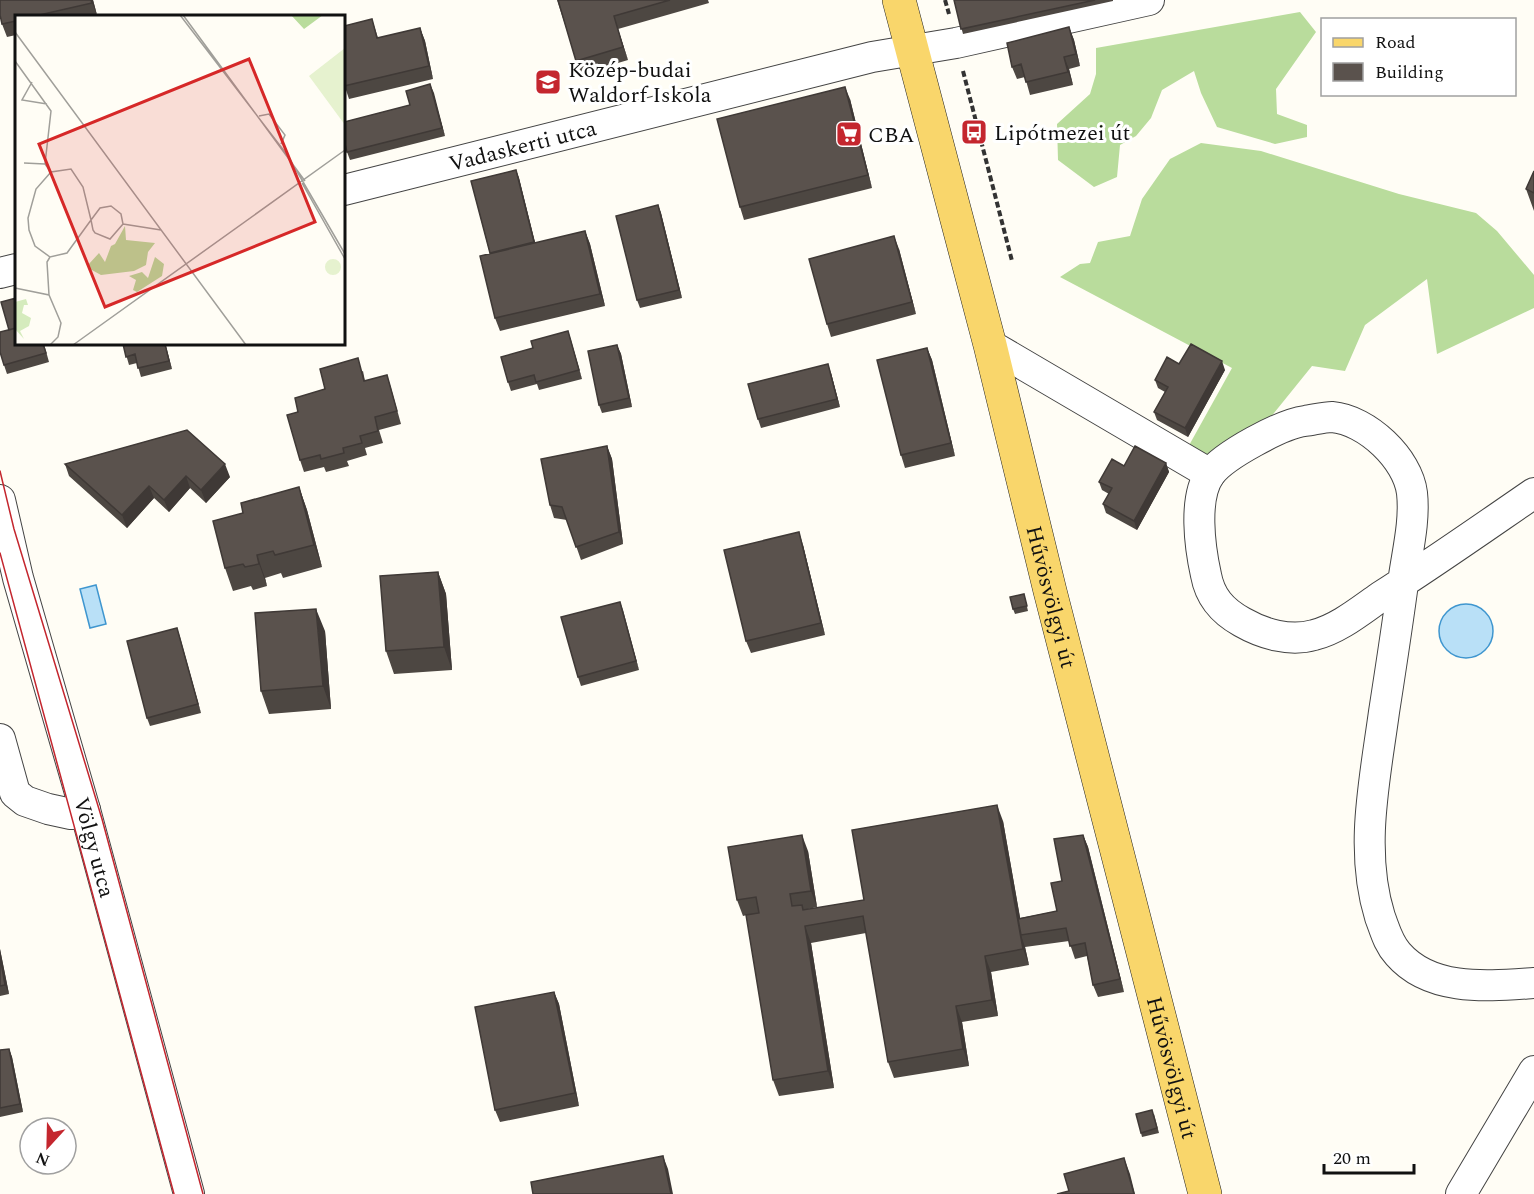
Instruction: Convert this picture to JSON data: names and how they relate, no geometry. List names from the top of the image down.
{
  "streets": {
    "main road": ["Hűvösvölgyi út"],
    "street": ["Vadaskerti utca", "Völgy utca"]
  },
  "crossings": [
    ["Vadaskerti utca", "Hűvösvölgyi út"]
  ],
  "places": {
    "school or university": ["Közép-budai Waldorf Iskola"],
    "bus stop": ["Lipótmezei út"],
    "supermarket": ["CBA"]
  },
  "legend": ["Road", "Building"],
  "scale_bar": "20 m",
  "north": "bottom"
}
